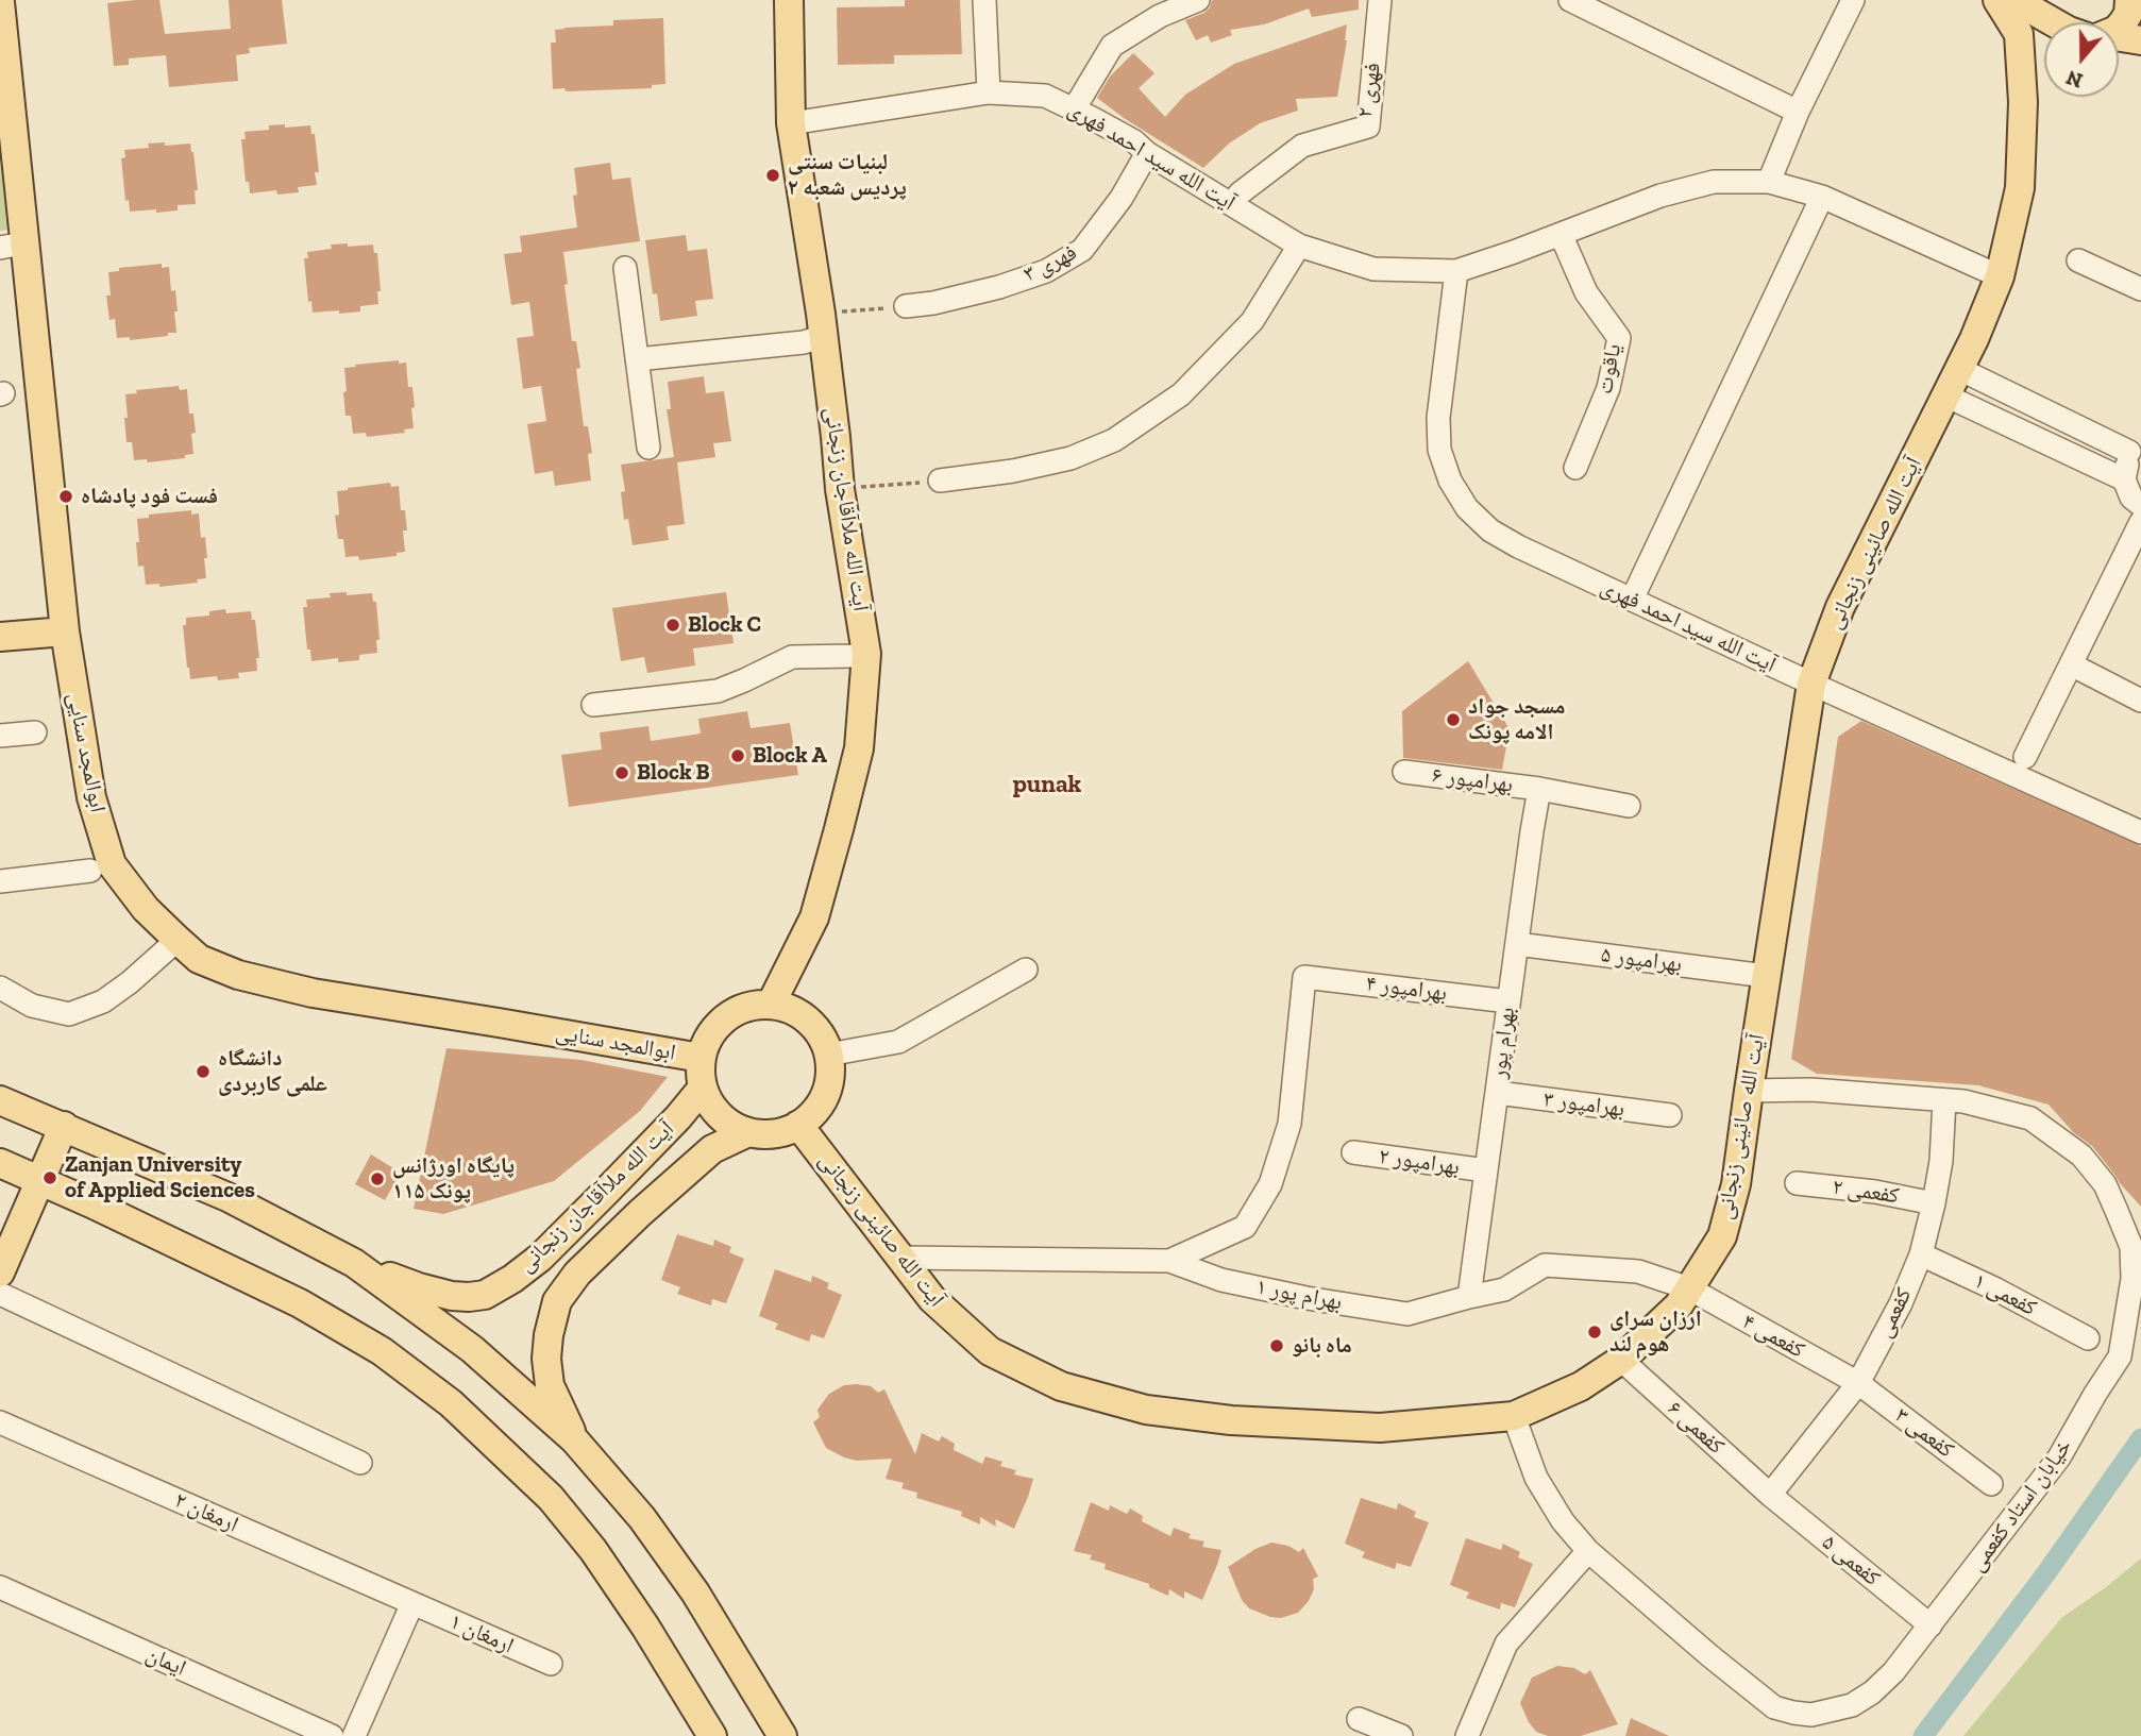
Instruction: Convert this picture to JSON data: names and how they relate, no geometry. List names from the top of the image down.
{
  "streets": {
    "main road": ["آیت الله ملاآقاجان زنجانی", "آیت الله صائینی زنجانی", "ابوالمجد سنایی"],
    "street": [
      "فهری ۲",
      "آیت الله سید احمد فهری",
      "فهری ۳",
      "یاقوت",
      "بهرامپور ۶",
      "بهرامپور ۵",
      "بهرامپور ۴",
      "بهرام پور",
      "بهرامپور ۳",
      "بهرامپور ۲",
      "کفعمی ۲",
      "بهرام پور ۱",
      "کفعمی ۱",
      "کفعمی",
      "کفعمی ۴",
      "کفعمی ۶",
      "کفعمی ۳",
      "خیابان استاد کفعمی",
      "ارمغان ۲",
      "کفعمی ۵",
      "ارمغان ۱",
      "ایمان"
    ]
  },
  "crossings": [
    ["آیت الله سید احمد فهری", "فهری ۳"],
    ["آیت الله سید احمد فهری", "یاقوت"],
    ["آیت الله سید احمد فهری", "آیت الله ملاآقاجان زنجانی"],
    ["آیت الله سید احمد فهری", "آیت الله صائینی زنجانی"],
    ["آیت الله ملاآقاجان زنجانی", "آیت الله صائینی زنجانی"],
    ["آیت الله ملاآقاجان زنجانی", "ابوالمجد سنایی"],
    ["آیت الله صائینی زنجانی", "ابوالمجد سنایی"],
    ["آیت الله صائینی زنجانی", "بهرامپور ۵"],
    ["آیت الله صائینی زنجانی", "بهرام پور ۱"],
    ["آیت الله صائینی زنجانی", "کفعمی ۴"],
    ["آیت الله صائینی زنجانی", "کفعمی ۶"],
    ["آیت الله صائینی زنجانی", "خیابان استاد کفعمی"],
    ["بهرامپور ۶", "بهرام پور"],
    ["بهرامپور ۵", "بهرام پور"],
    ["بهرامپور ۴", "بهرام پور"],
    ["بهرامپور ۴", "بهرام پور ۱"],
    ["بهرام پور", "بهرامپور ۳"],
    ["بهرام پور", "بهرامپور ۲"],
    ["بهرام پور", "بهرام پور ۱"],
    ["کفعمی ۲", "کفعمی"],
    ["بهرام پور ۱", "کفعمی ۴"],
    ["کفعمی ۱", "کفعمی"],
    ["کفعمی", "کفعمی ۴"],
    ["کفعمی", "کفعمی ۶"],
    ["کفعمی", "کفعمی ۳"],
    ["کفعمی", "خیابان استاد کفعمی"],
    ["کفعمی", "کفعمی ۵"],
    ["کفعمی ۴", "کفعمی ۳"],
    ["کفعمی ۶", "کفعمی ۵"],
    ["خیابان استاد کفعمی", "کفعمی ۵"],
    ["ارمغان ۲", "ارمغان ۱"]
  ],
  "districts": ["punak"],
  "places": [
    "لبنیات سنتی پردیس شعبه ۲",
    "فست فود پادشاه",
    "Block C",
    "مسجد جواد الامه پونک",
    "Block A",
    "Block B",
    "دانشگاه علمی کاربردی",
    "Zanjan University of Applied Sciences",
    "پایگاه اورژانس ۱۱۵ پونک",
    "ارزان سرای هوم لند",
    "ماه بانو"
  ],
  "north": "bottom"
}
